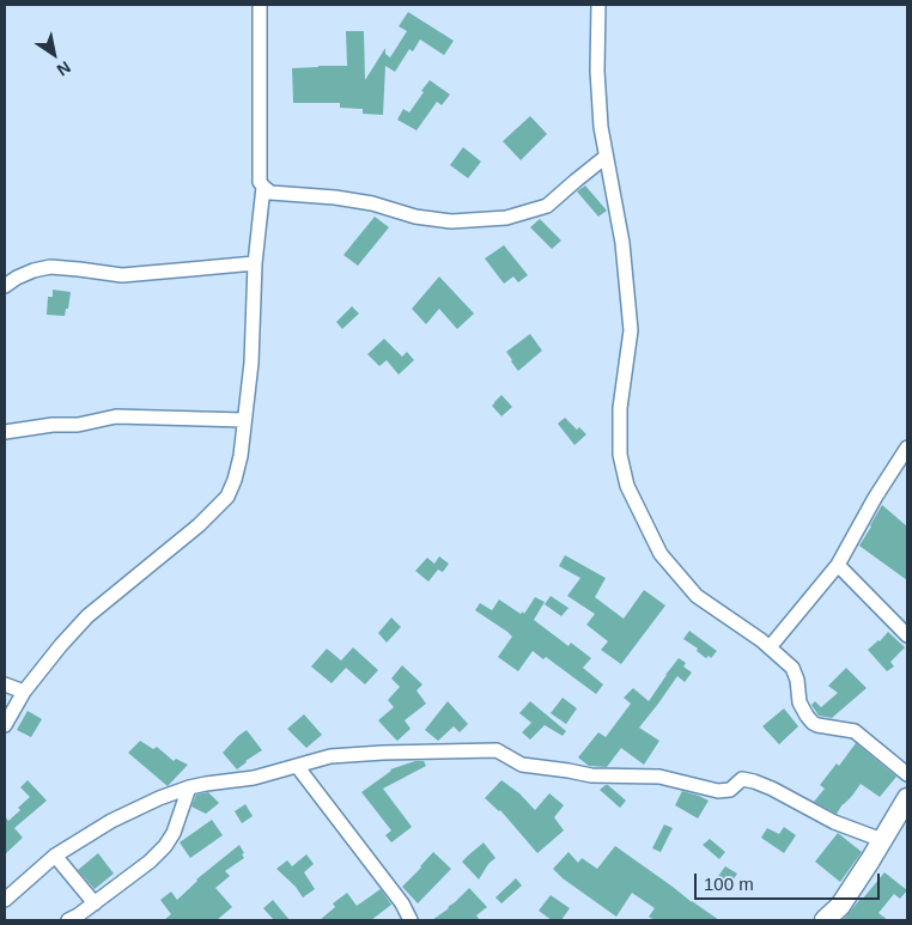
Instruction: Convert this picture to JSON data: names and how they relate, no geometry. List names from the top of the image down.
{
  "scale_bar": "100 m",
  "north": "bottom right"
}
